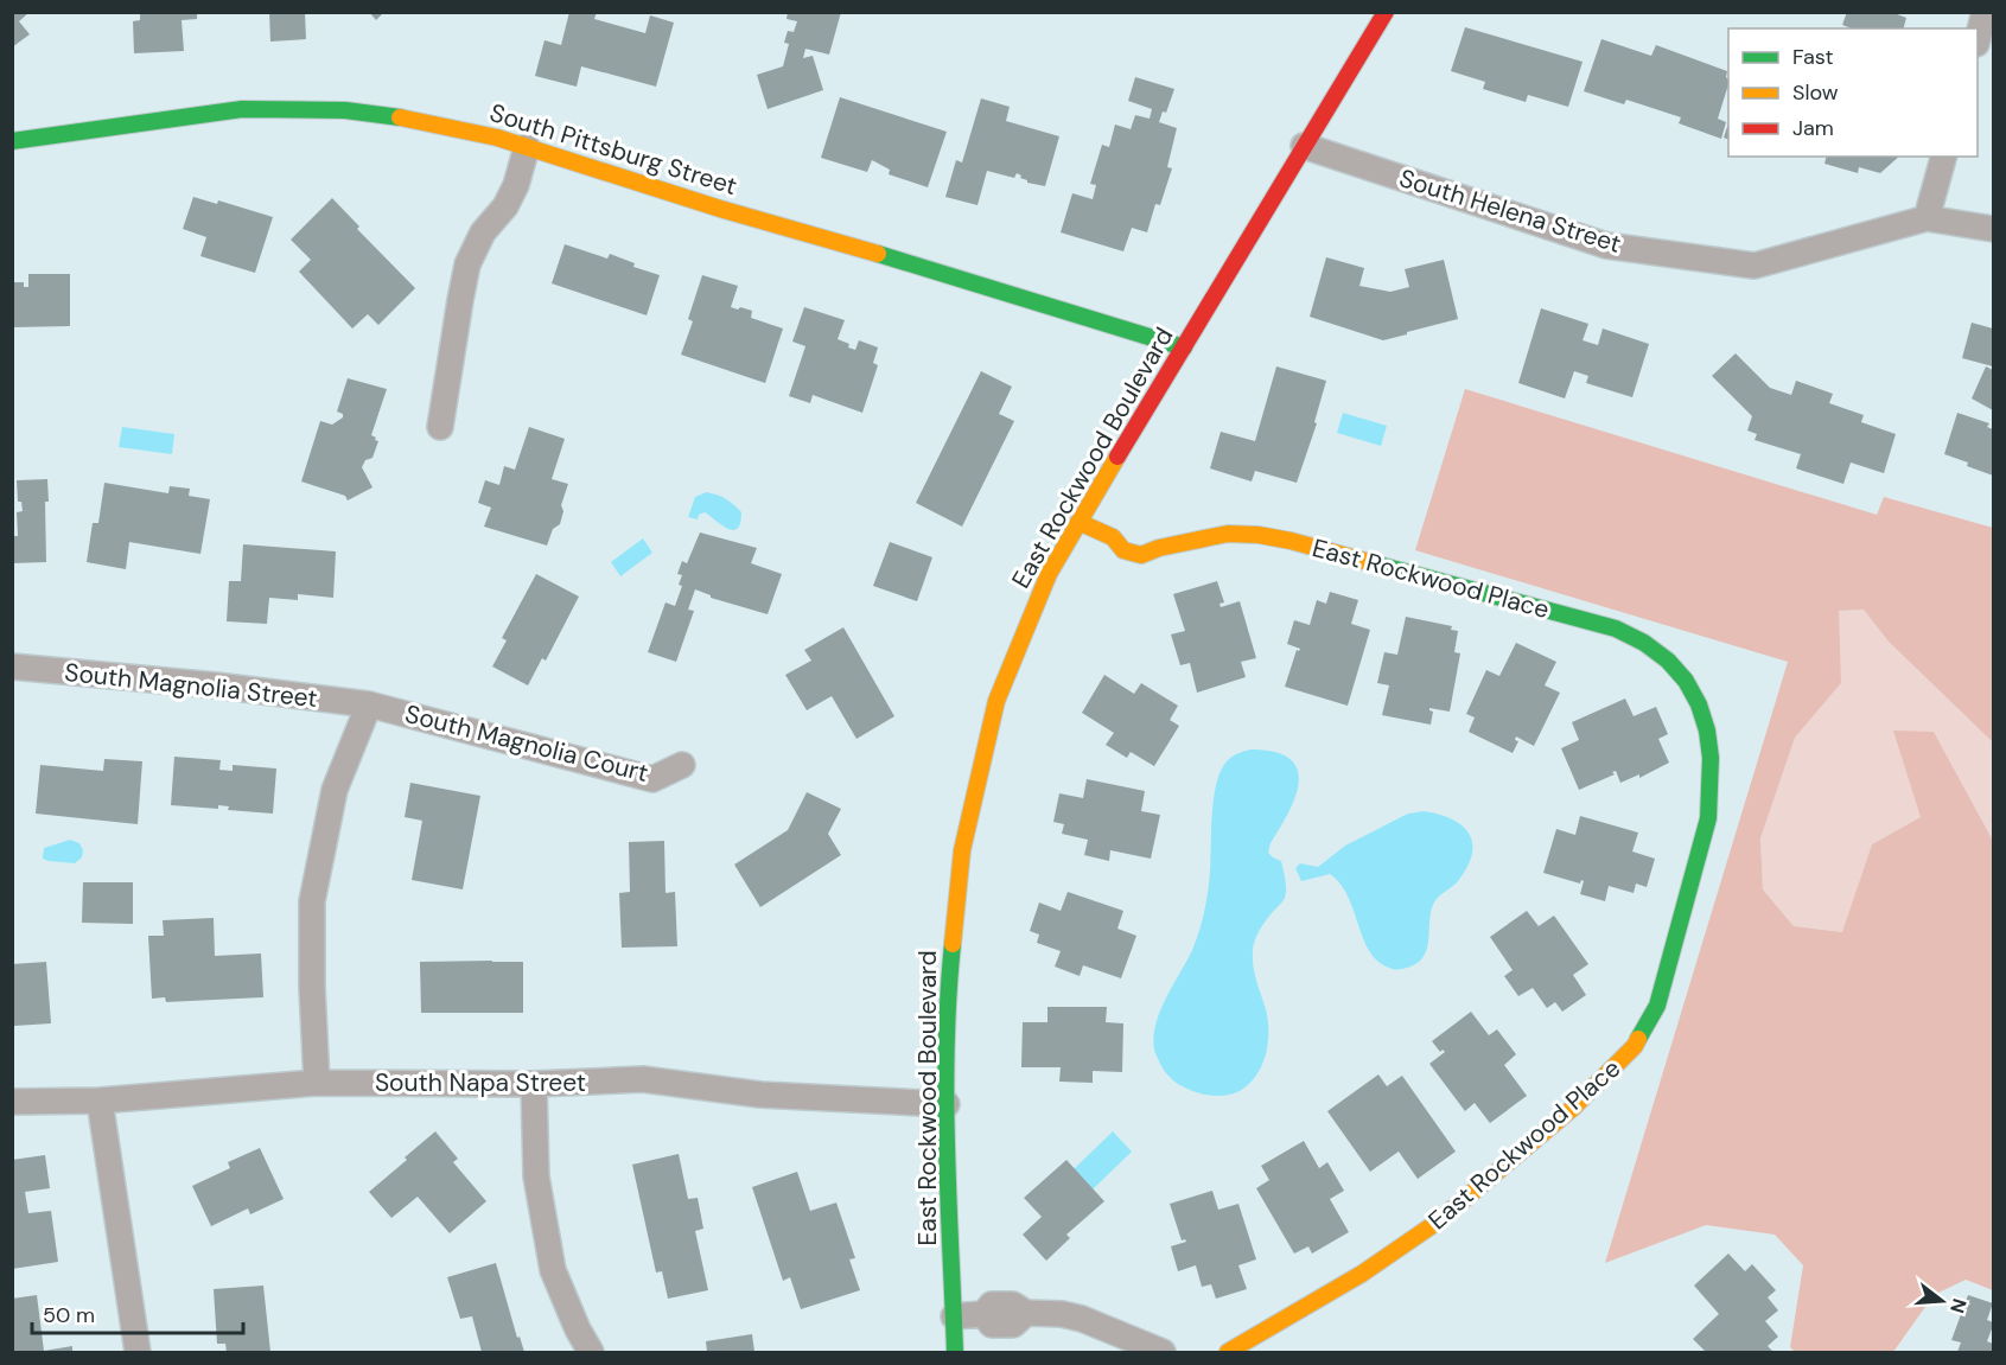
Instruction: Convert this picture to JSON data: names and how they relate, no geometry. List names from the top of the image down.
{
  "streets": {
    "street": [
      "South Pittsburg Street",
      "South Helena Street",
      "East Rockwood Boulevard",
      "East Rockwood Place",
      "South Magnolia Street",
      "South Magnolia Court",
      "South Napa Street"
    ]
  },
  "crossings": [
    ["South Pittsburg Street", "East Rockwood Boulevard"],
    ["South Helena Street", "East Rockwood Boulevard"],
    ["East Rockwood Boulevard", "East Rockwood Place"],
    ["East Rockwood Boulevard", "South Napa Street"],
    ["South Magnolia Street", "South Magnolia Court"]
  ],
  "legend": ["Fast", "Slow", "Jam"],
  "scale_bar": "50 m",
  "north": "right"
}
